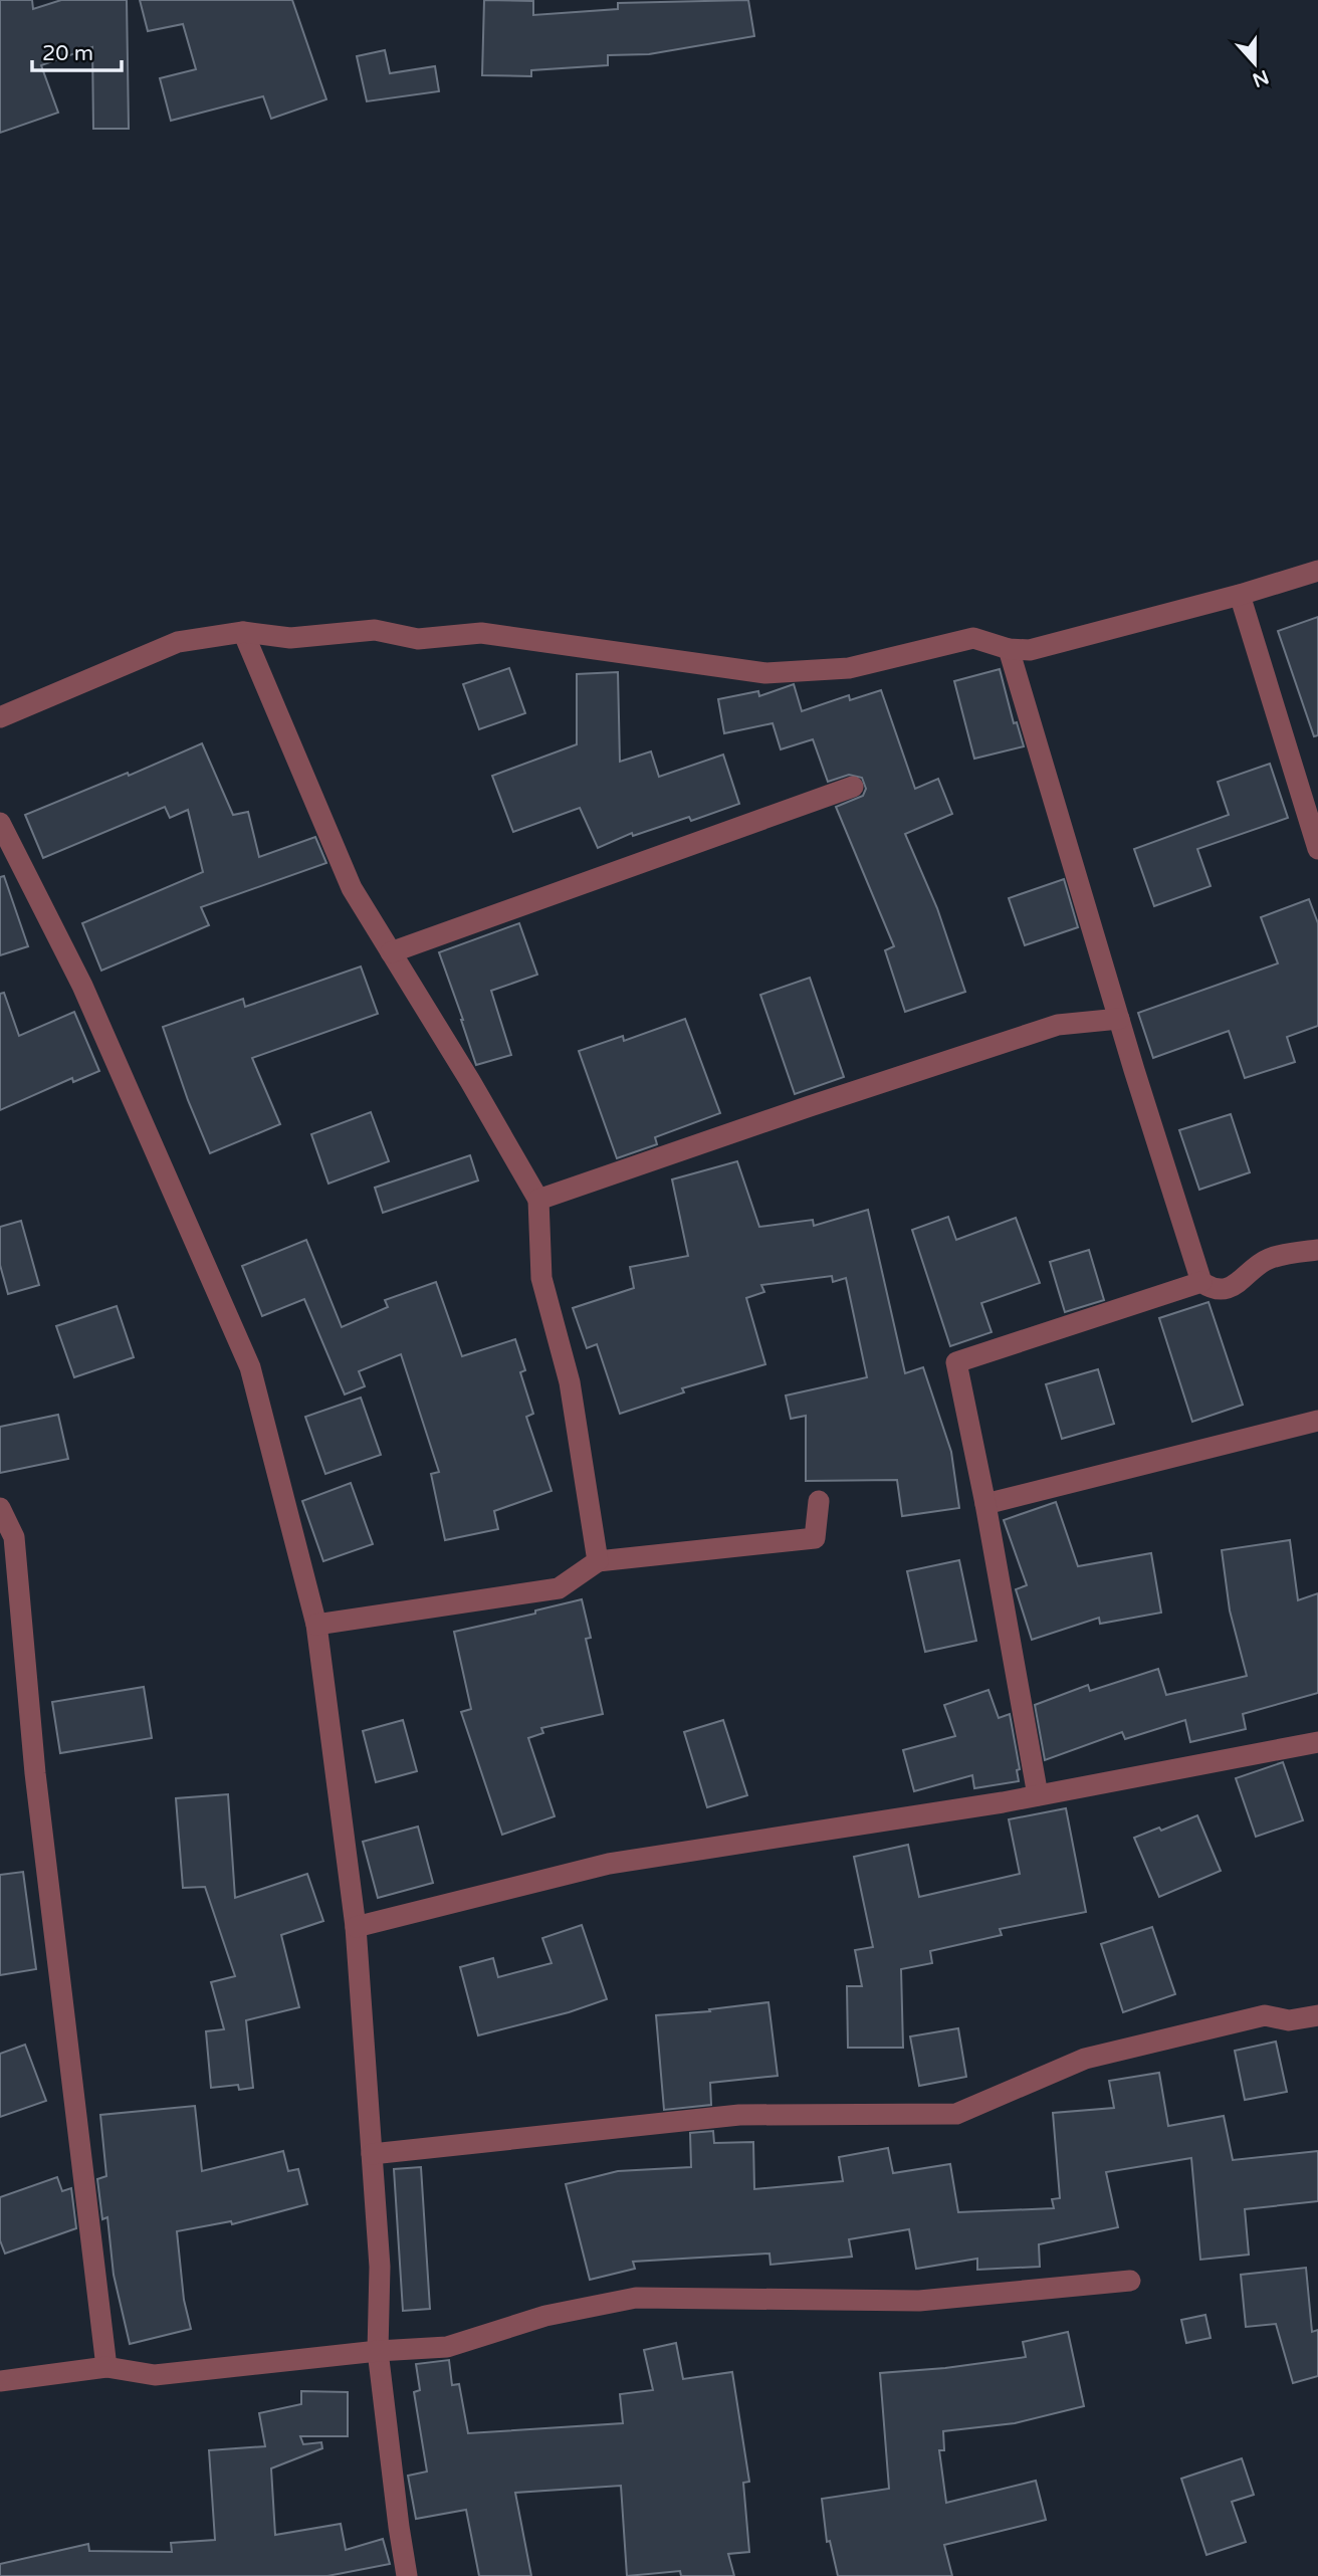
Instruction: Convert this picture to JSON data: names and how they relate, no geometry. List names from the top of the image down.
{
  "scale_bar": "20 m",
  "north": "bottom"
}
